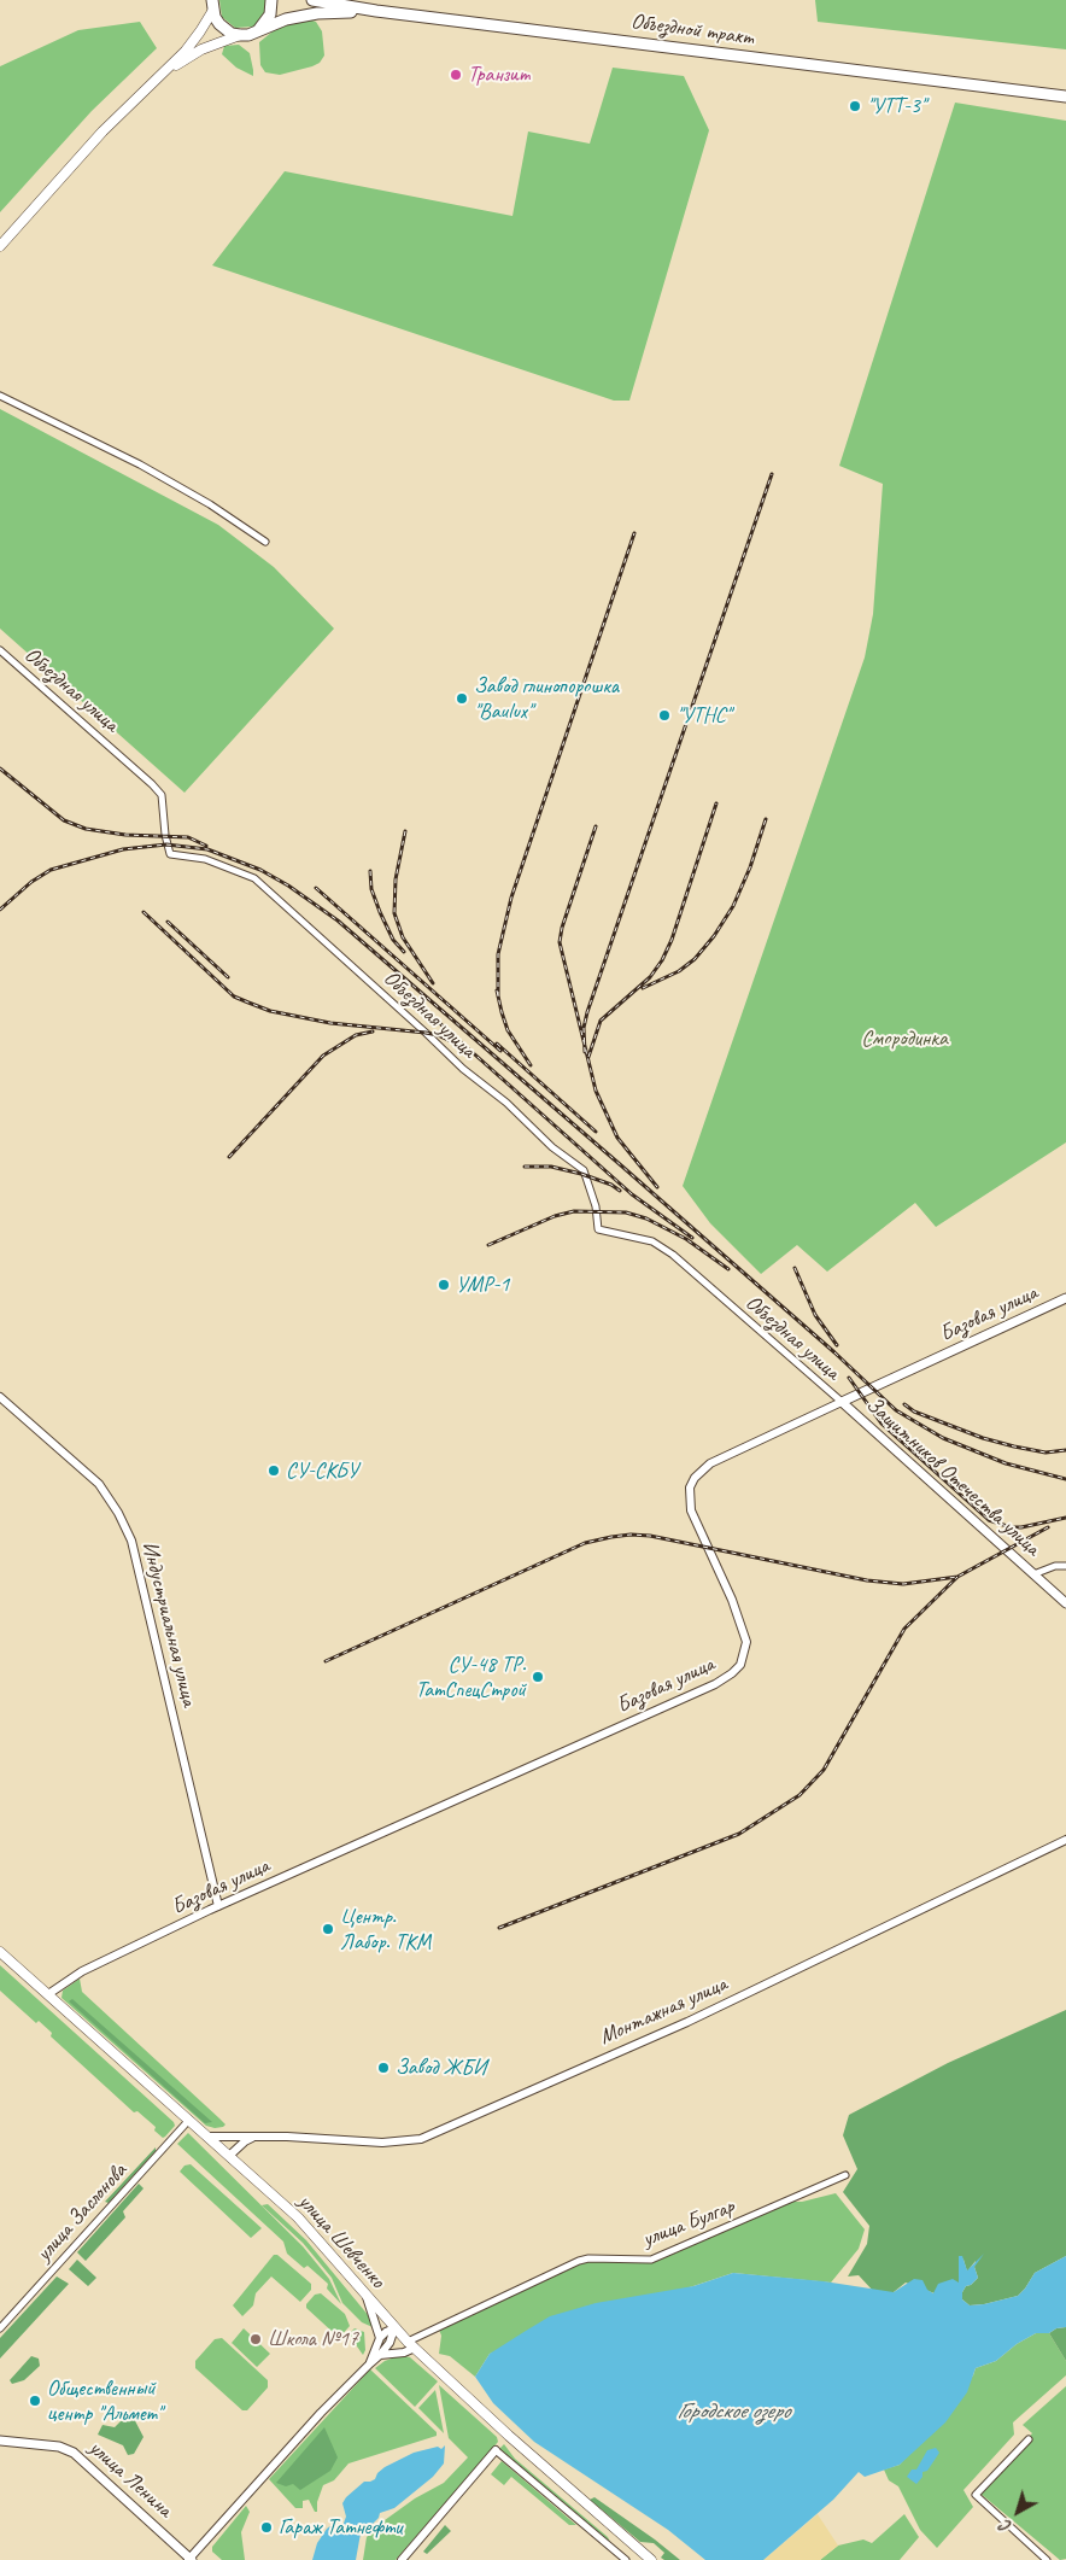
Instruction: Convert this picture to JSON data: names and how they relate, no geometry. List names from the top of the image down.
{
  "streets": {
    "highway": ["Объездной тракт"],
    "main road": [
      "Базовая улица",
      "Защитников Отечества улица",
      "улица Шевченко",
      "улица Ленина"
    ],
    "street": [
      "Объездная улица",
      "Индустриальная улица",
      "Монтажная улица",
      "улица Заслонова",
      "улица Булгар"
    ]
  },
  "crossings": [
    ["Объездная улица", "Базовая улица"],
    ["Объездная улица", "Защитников Отечества улица"],
    ["Базовая улица", "Защитников Отечества улица"],
    ["Базовая улица", "Индустриальная улица"],
    ["Базовая улица", "улица Шевченко"],
    ["Монтажная улица", "улица Шевченко"],
    ["улица Заслонова", "улица Шевченко"],
    ["улица Булгар", "улица Шевченко"]
  ],
  "water": ["Городское озеро"],
  "parks": ["Смородинка"],
  "places": [
    "Транзит",
    "\"УТТ-3\"",
    "Завод глинопорошка \"Baulux\"",
    "\"УТНС\"",
    "УМР-1",
    "СУ-СКБУ",
    "СУ-48 ТР. ТатСпецСтрой",
    "Центр. Лабор. ТКМ",
    "Завод ЖБИ",
    "Школа №17",
    "Общественный центр \"Альмет\"",
    "Гараж Татнефти"
  ],
  "north": "bottom left"
}
